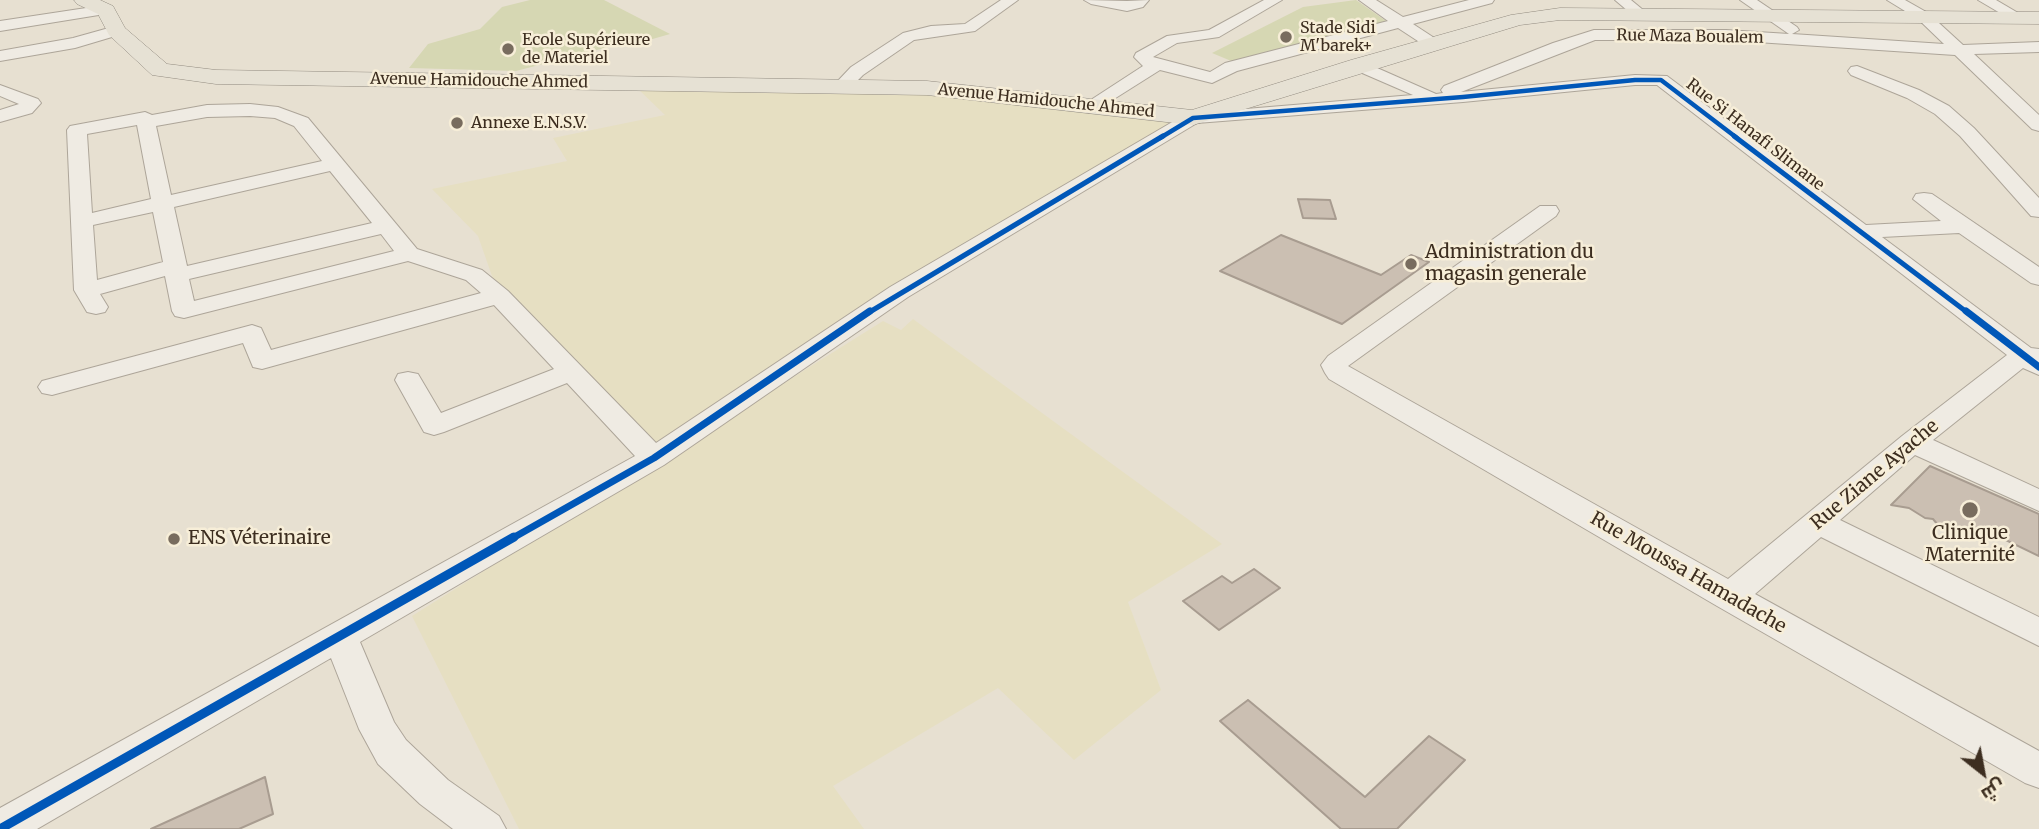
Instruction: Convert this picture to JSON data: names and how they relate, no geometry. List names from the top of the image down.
{
  "streets": {
    "main road": ["Avenue Hamidouche Ahmed"],
    "street": [
      "Rue Maza Boualem",
      "Rue Si Hanafi Slimane",
      "Rue Ziane Ayache",
      "Rue Moussa Hamadache"
    ]
  },
  "crossings": [
    ["Rue Maza Boualem", "Rue Si Hanafi Slimane"],
    ["Avenue Hamidouche Ahmed", "Rue Si Hanafi Slimane"],
    ["Rue Si Hanafi Slimane", "Rue Ziane Ayache"],
    ["Rue Ziane Ayache", "Rue Moussa Hamadache"]
  ],
  "places": [
    "Stade Sidi M'barek+",
    "Ecole Supérieure de Materiel",
    "Annexe E.N.S.V.",
    "Administration du magasin generale",
    "Clinique Maternité",
    "ENS Véterinaire"
  ],
  "north": "bottom right"
}
